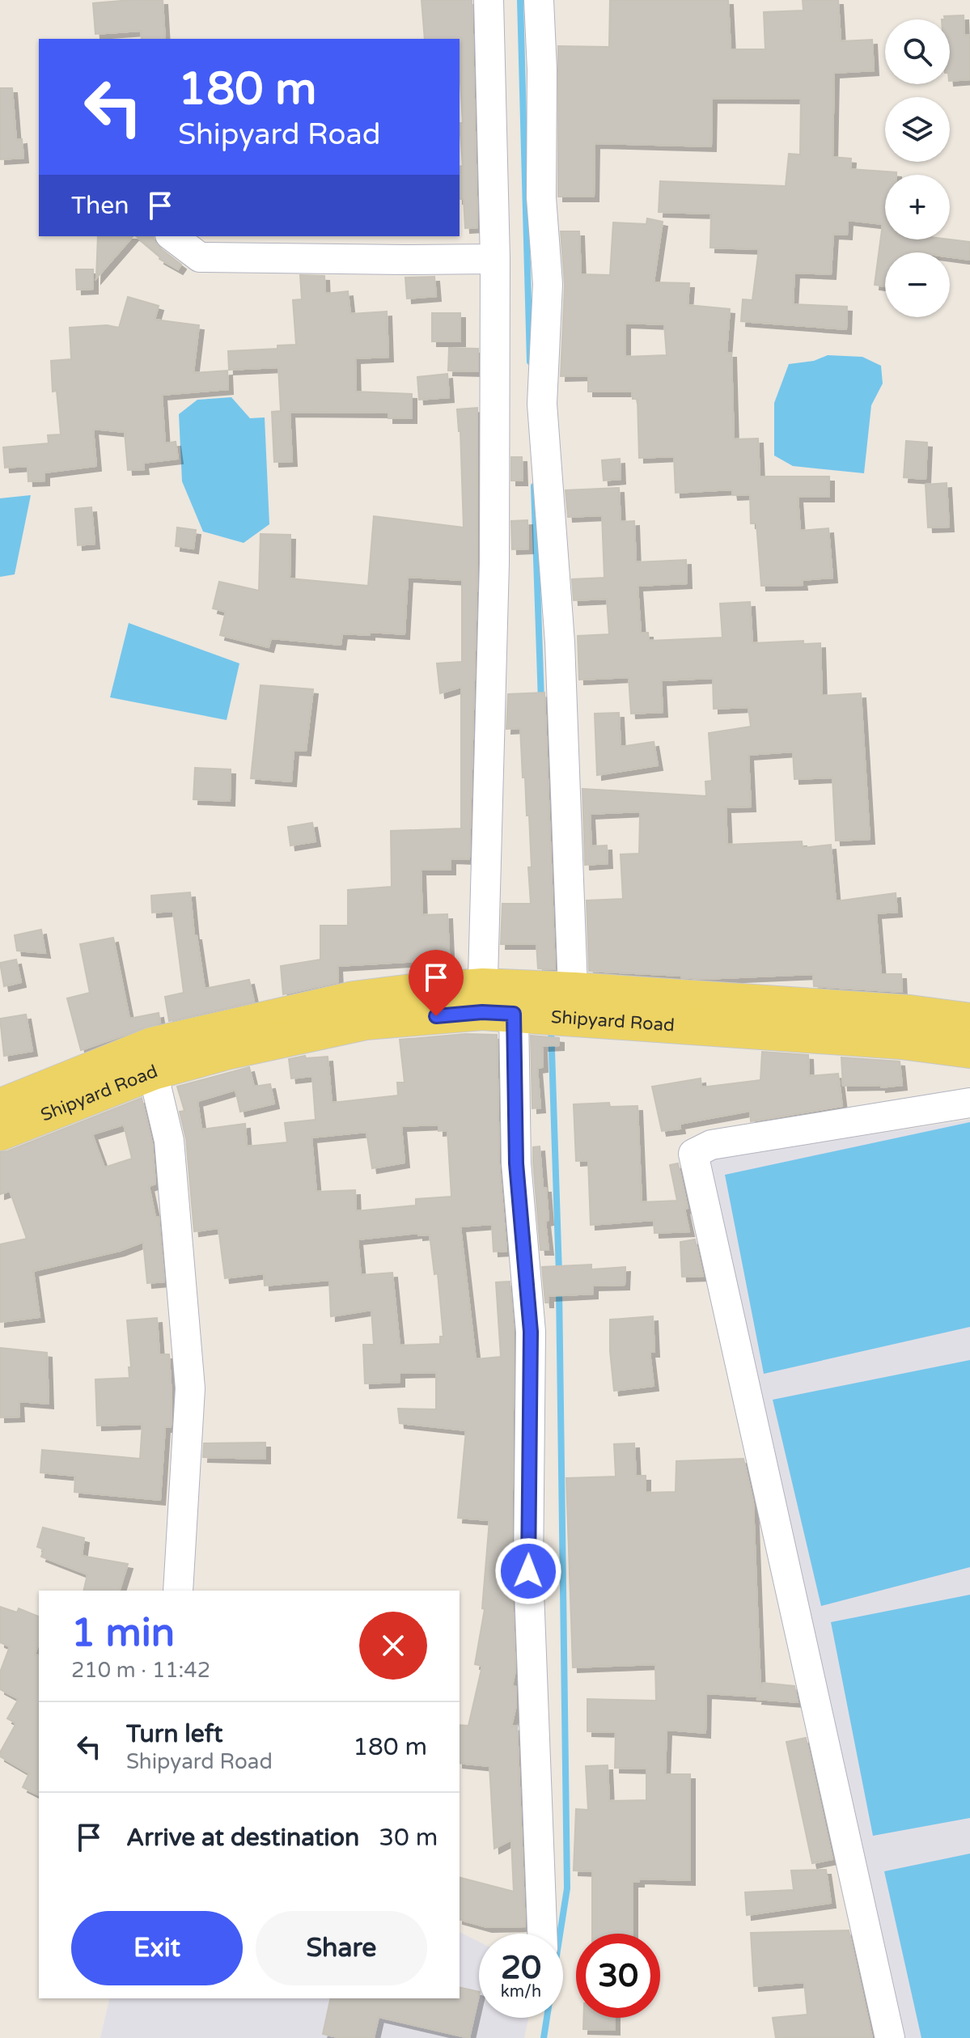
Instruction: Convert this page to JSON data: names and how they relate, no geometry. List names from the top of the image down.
{
  "streets": {
    "main road": ["Shipyard Road"]
  },
  "page": {
    "map_buttons": ["+", "−"],
    "turn": ["180 m", "Shipyard Road"],
    "then": "Then",
    "heading": ["1 min", "210 m · 11:42"],
    "list": [
      {
        "name": "Turn left",
        "note": "Shipyard Road",
        "value": "180 m"
      },
      {
        "name": "Arrive at destination",
        "value": "30 m"
      }
    ],
    "buttons": ["Exit", "Share"],
    "speed": "20 km/h",
    "limit": "30"
  }
}
